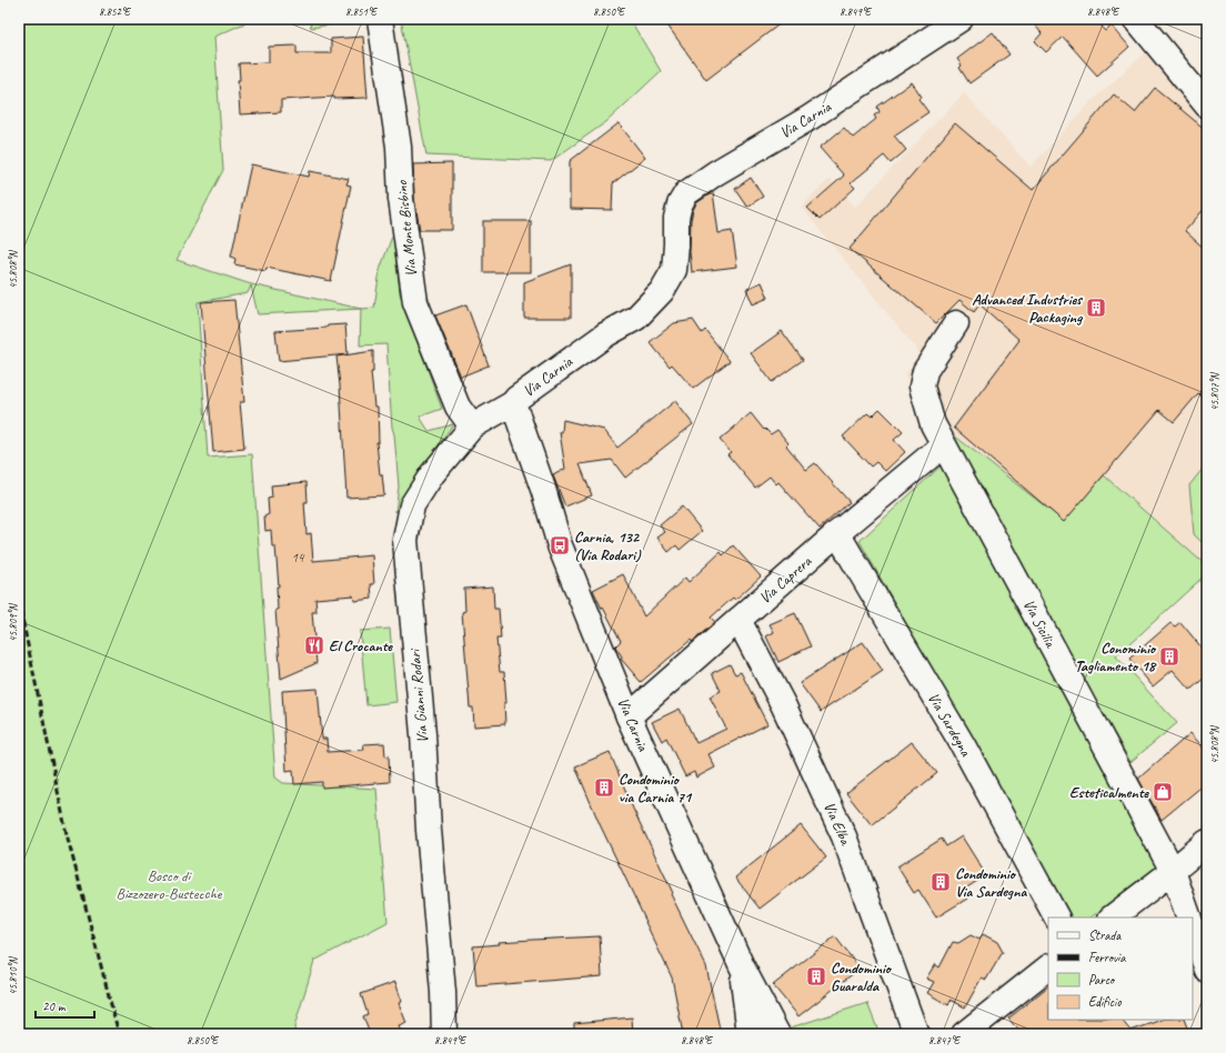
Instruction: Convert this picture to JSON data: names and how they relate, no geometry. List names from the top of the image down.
{
  "streets": {
    "street": [
      "Via Carnia",
      "Via Monte Bisbino",
      "Via Caprera",
      "Via Sicilia",
      "Via Gianni Rodari",
      "Via Sardegna",
      "Via Elba"
    ]
  },
  "crossings": [
    ["Via Carnia", "Via Caprera"],
    ["Via Carnia", "Via Gianni Rodari"],
    ["Via Monte Bisbino", "Via Gianni Rodari"],
    ["Via Caprera", "Via Sicilia"],
    ["Via Caprera", "Via Sardegna"],
    ["Via Caprera", "Via Elba"]
  ],
  "parks": ["Bosco di Bizzozero-Bustecche"],
  "places": {
    "building": [
      "Advanced Industries Packaging",
      "Conominio Tagliamento 18",
      "Condominio via Carnia 71",
      "Condominio Via Sardegna",
      "Condominio Guaralda"
    ],
    "bus stop": ["Carnia, 132 (Via Rodari)"],
    "restaurant": ["El Crocante"],
    "shop": ["Esteticalmente"]
  },
  "house_numbers": ["14"],
  "legend": [
    "Strada",
    "Ferrovia",
    "Parco",
    "Edificio"
  ],
  "scale_bar": "20 m",
  "coordinates": [
    "8.852°E",
    "8.851°E",
    "8.850°E",
    "8.849°E",
    "8.848°E",
    "45.808°N",
    "45.807°N",
    "45.809°N",
    "45.810°N",
    "8.847°E"
  ]
}
